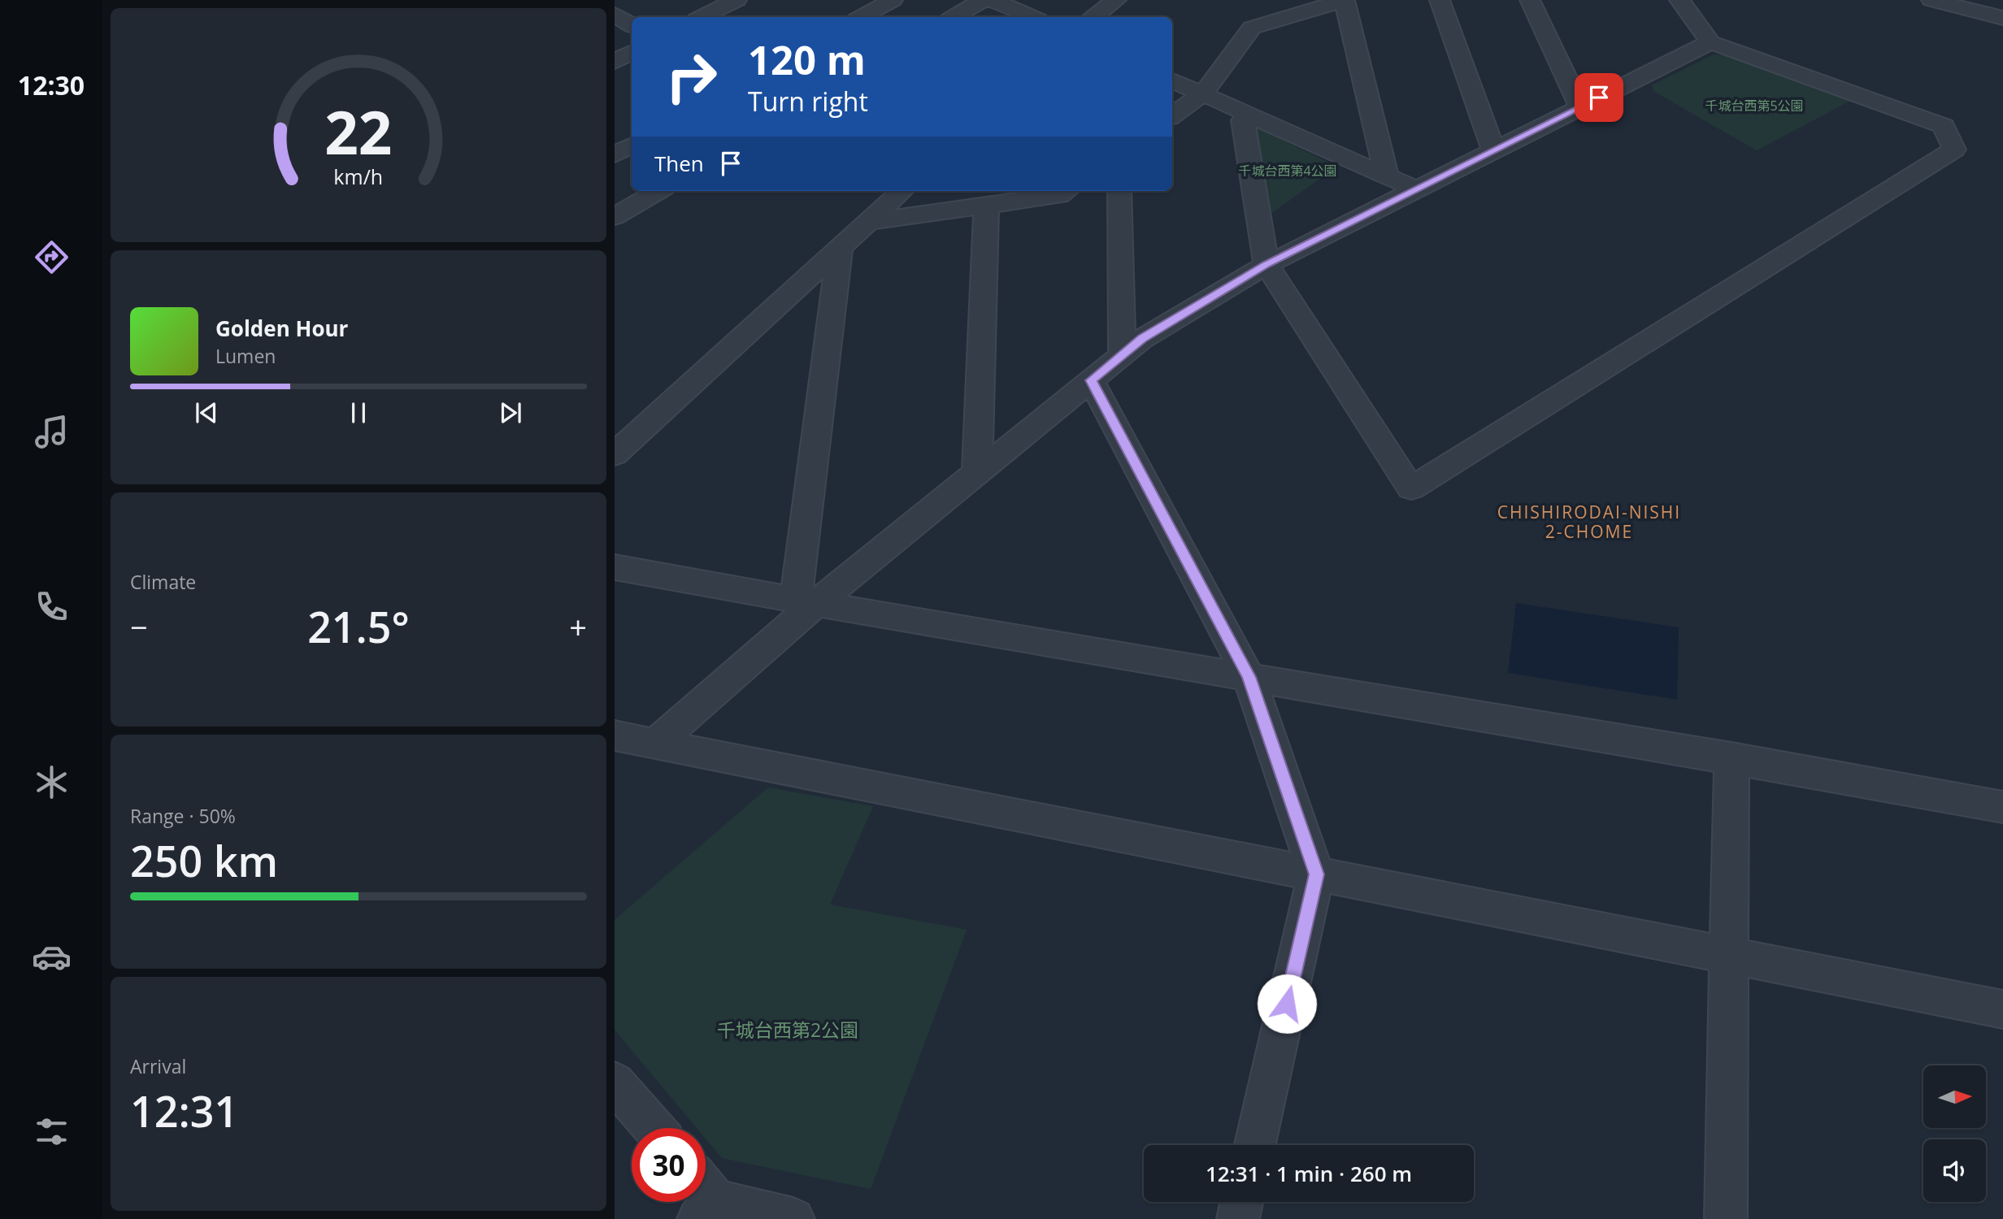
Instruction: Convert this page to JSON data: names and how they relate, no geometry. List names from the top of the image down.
{
  "districts": ["CHISHIRODAI-NISHI 2-CHOME"],
  "parks": ["千城台西第5公園", "千城台西第4公園", "千城台西第2公園"],
  "north": "right",
  "page": {
    "tabs": "12:30",
    "turn": ["120 m", "Turn right"],
    "then": "Then",
    "song": ["Golden Hour", "Lumen"],
    "tile": [
      "Climate",
      ["Range · 50%", "250 km"],
      ["Arrival", "12:31"]
    ],
    "heat": ["−", "21.5°", "+"],
    "limit": "30",
    "trip": "12:31 · 1 min · 260 m",
    "gauge": ["22", "km/h"]
  }
}
